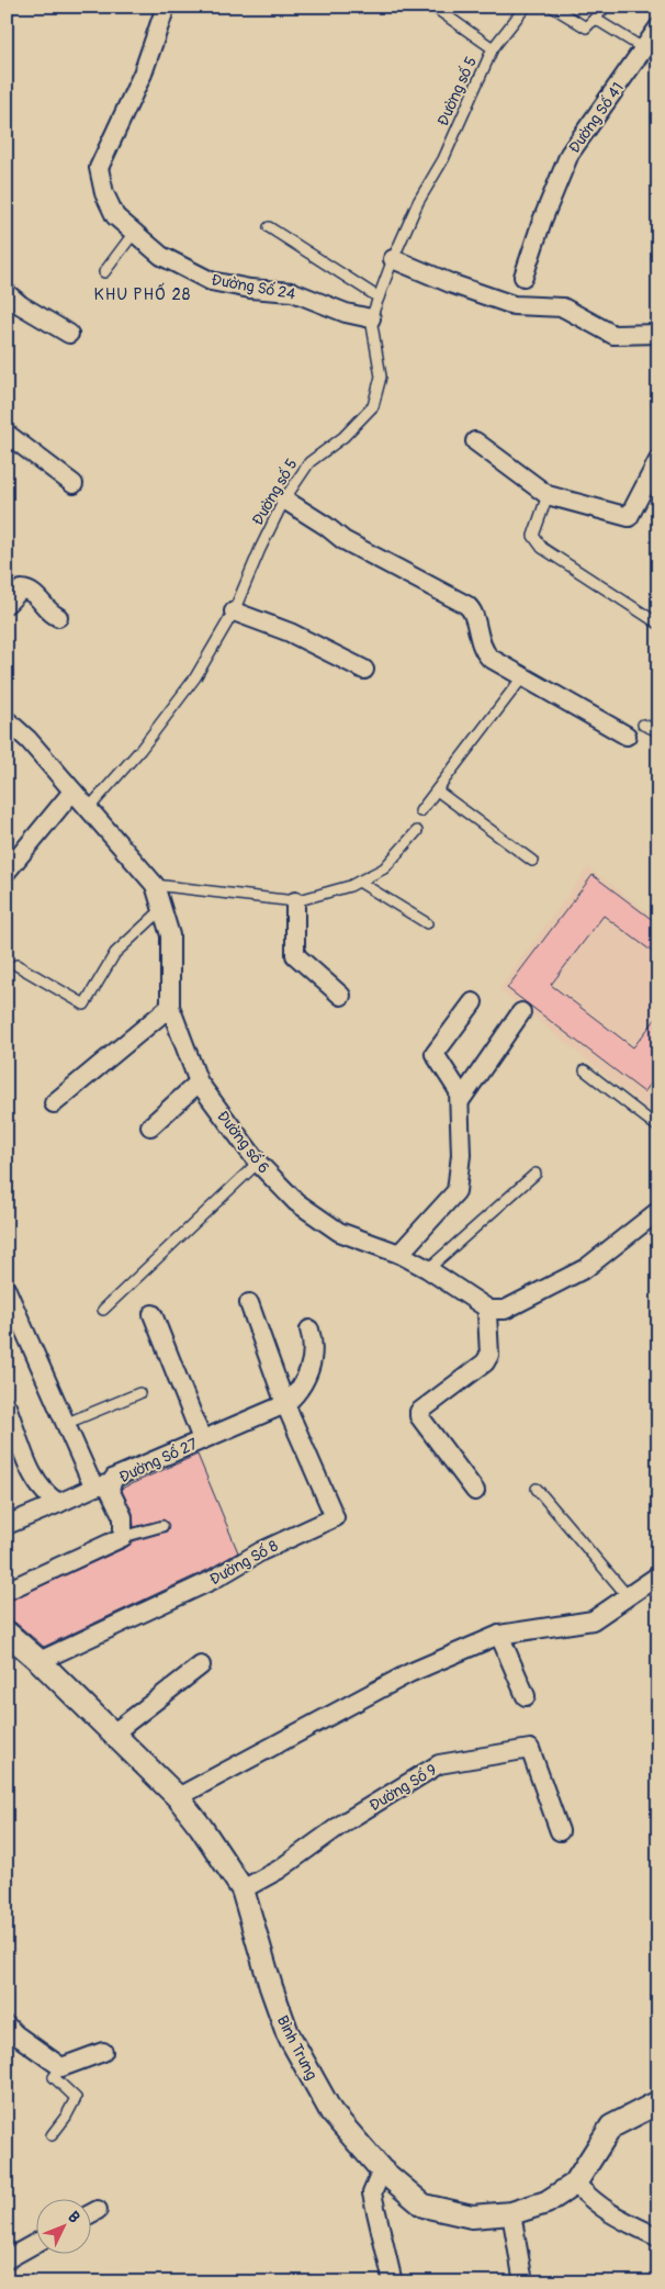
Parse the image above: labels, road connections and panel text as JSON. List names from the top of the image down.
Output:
{
  "streets": {
    "street": [
      "Đường Số 41",
      "Đường Số 24",
      "Đường số 6",
      "Đường Số 27",
      "Đường Số 8",
      "Đường Số 9",
      "Bình Trưng"
    ],
    "lane": ["Đường số 5"]
  },
  "crossings": [
    ["Đường số 5", "Đường Số 24"],
    ["Đường số 5", "Đường số 6"],
    ["Đường Số 27", "Đường Số 8"],
    ["Đường Số 8", "Bình Trưng"],
    ["Đường Số 9", "Bình Trưng"]
  ],
  "districts": ["KHU PHỐ 28"],
  "north": "top right"
}
